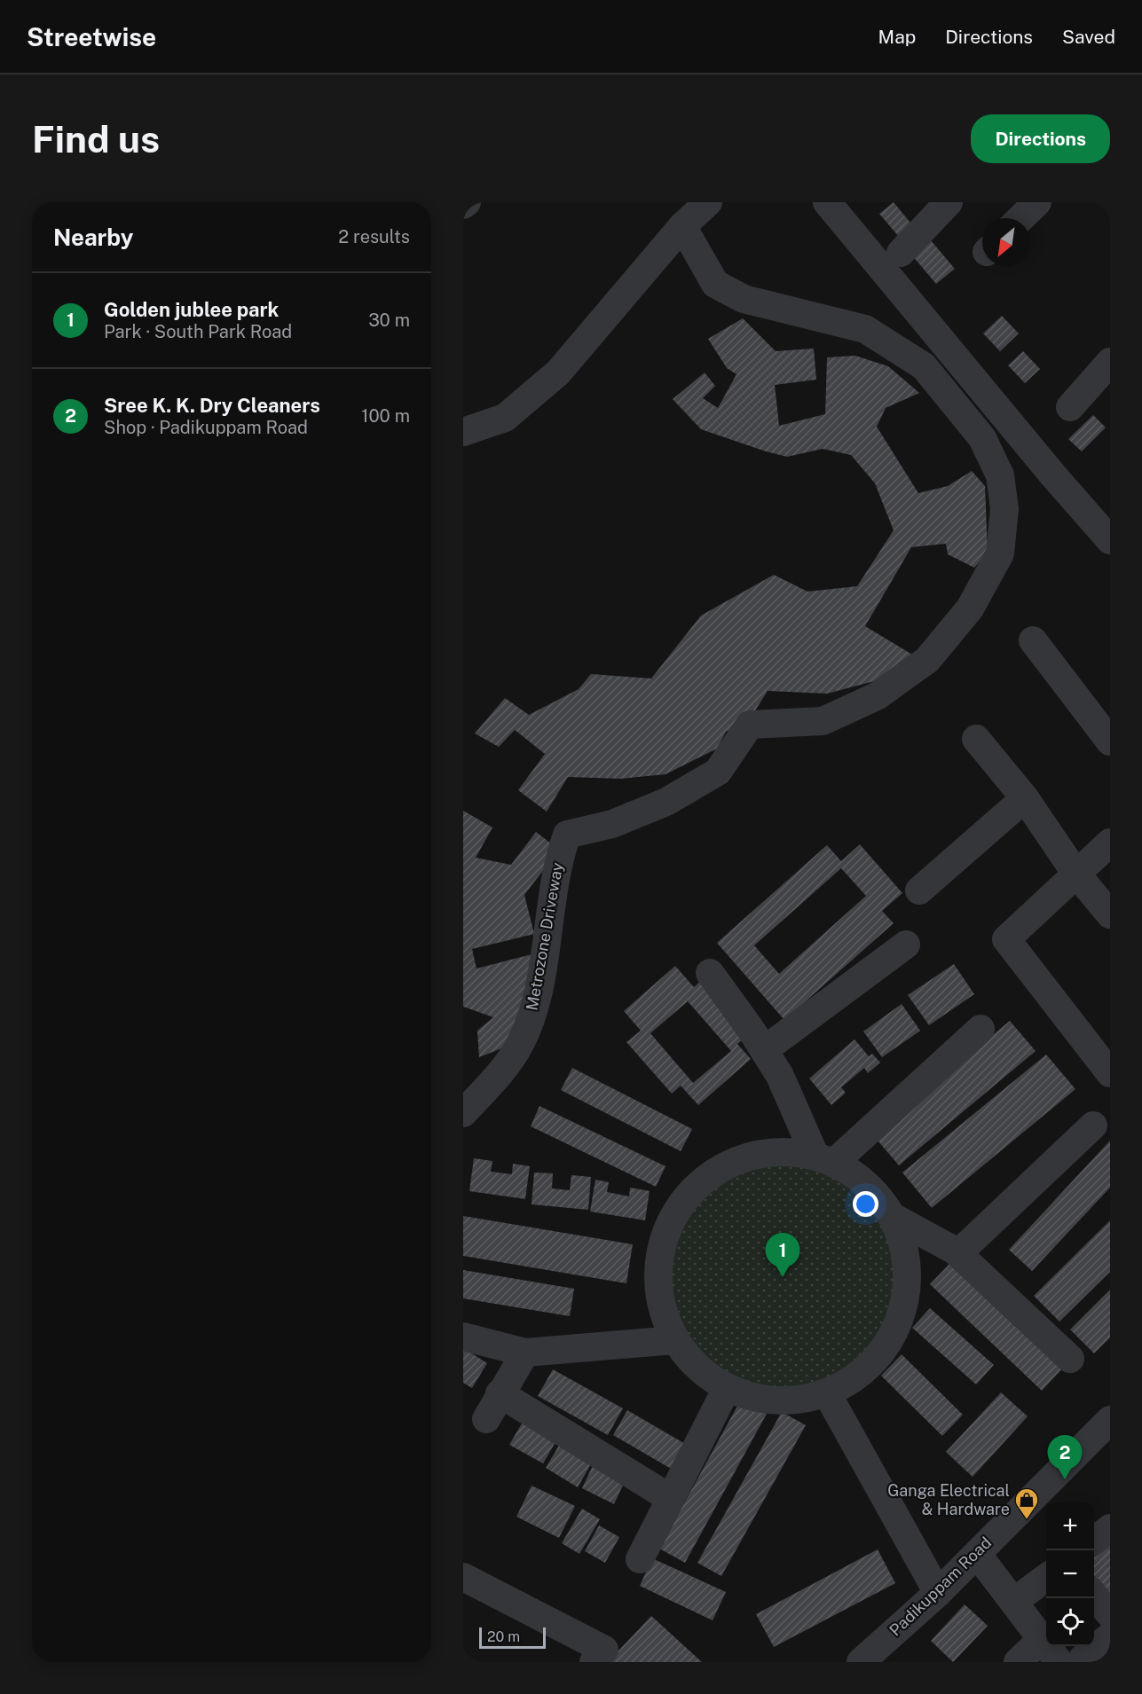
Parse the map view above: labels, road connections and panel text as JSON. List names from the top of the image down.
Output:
{
  "streets": {
    "street": ["Metrozone Driveway", "Padikuppam Road"]
  },
  "places": {
    "shop": ["Ganga Electrical & Hardware"]
  },
  "scale_bar": "20 m",
  "north": "bottom left",
  "page": {
    "header": "Streetwise",
    "nav": ["Map", "Directions", "Saved"],
    "buttons": "Directions",
    "title": "Find us",
    "heading": ["Nearby", "2 results"],
    "list": [
      {
        "mark": "1",
        "name": "Golden jublee park",
        "note": "Park · South Park Road",
        "value": "30 m"
      },
      {
        "mark": "2",
        "name": "Sree K. K. Dry Cleaners",
        "note": "Shop · Padikuppam Road",
        "value": "100 m"
      }
    ],
    "pins": ["1", "2"],
    "map_buttons": ["+", "−"],
    "scale": "20 m"
  }
}
